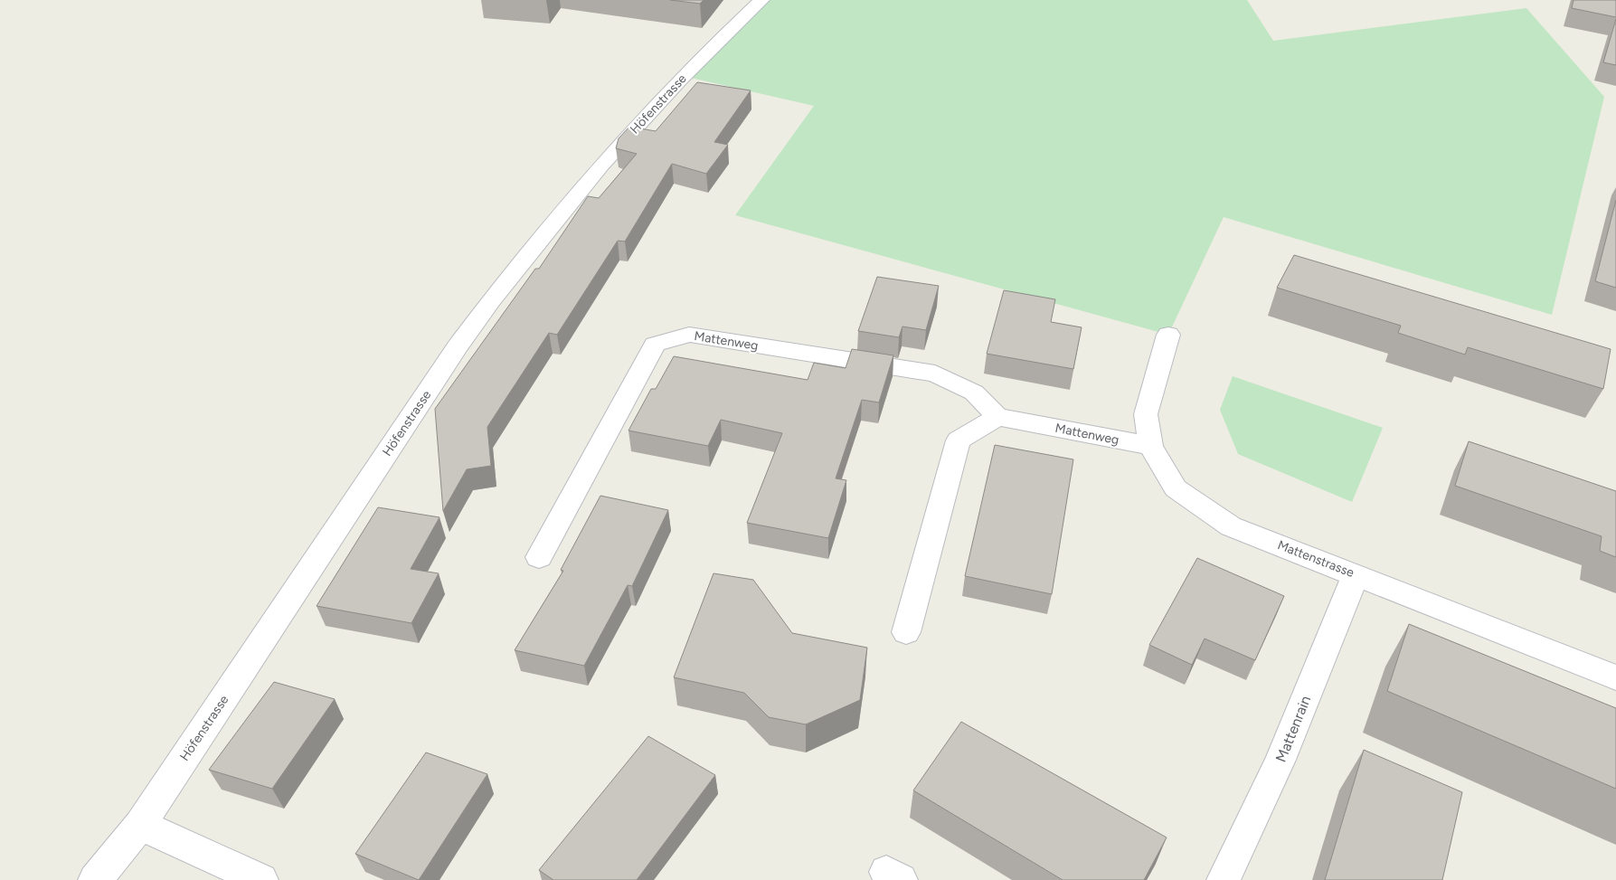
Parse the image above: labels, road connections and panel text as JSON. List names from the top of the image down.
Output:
{
  "streets": {
    "street": [
      "Höfenstrasse",
      "Mattenweg",
      "Mattenstrasse",
      "Mattenrain"
    ]
  },
  "crossings": [
    ["Mattenweg", "Mattenstrasse"],
    ["Mattenstrasse", "Mattenrain"]
  ]
}
